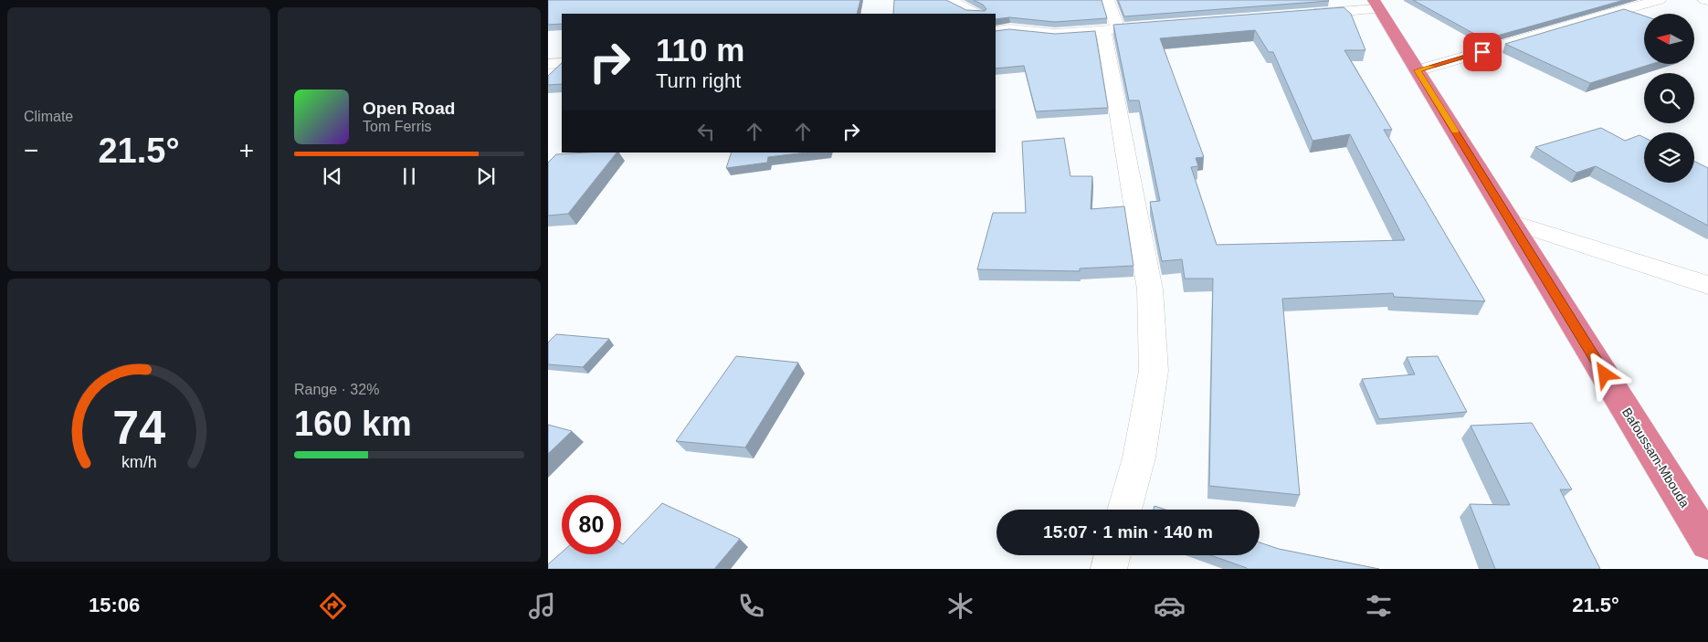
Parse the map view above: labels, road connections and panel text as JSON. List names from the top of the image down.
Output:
{
  "streets": {
    "highway": ["Bafoussam-Mbouda"]
  },
  "north": "left",
  "page": {
    "tile": [
      "Climate",
      ["Range · 32%", "160 km"]
    ],
    "turn": ["110 m", "Turn right"],
    "song": ["Open Road", "Tom Ferris"],
    "heat": ["−", "21.5°", "+"],
    "limit": "80",
    "trip": "15:07 · 1 min · 140 m",
    "tabs": ["15:06", "21.5°"],
    "gauge": ["74", "km/h"]
  }
}
